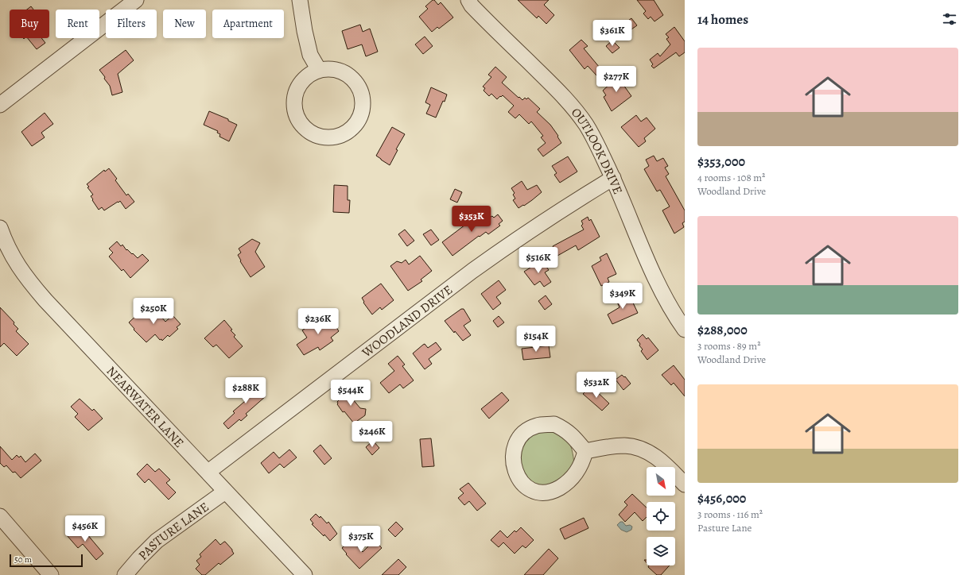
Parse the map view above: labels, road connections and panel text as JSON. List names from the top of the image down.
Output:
{
  "streets": {
    "street": [
      "OUTLOOK DRIVE",
      "WOODLAND DRIVE",
      "NEARWATER LANE",
      "PASTURE LANE"
    ]
  },
  "crossings": [
    ["OUTLOOK DRIVE", "WOODLAND DRIVE"],
    ["WOODLAND DRIVE", "NEARWATER LANE"],
    ["NEARWATER LANE", "PASTURE LANE"]
  ],
  "scale_bar": "50 m",
  "north": "bottom right",
  "page": {
    "heading": "14 homes",
    "chip": [
      "Buy",
      "Rent",
      "Filters",
      "New",
      "Apartment"
    ],
    "price": [
      "$361K",
      "$277K",
      "$353K",
      "$516K",
      "$349K",
      "$250K",
      "$236K",
      "$154K",
      "$532K",
      "$288K",
      "$544K",
      "$246K",
      "$456K",
      "$375K"
    ],
    "list": [
      {
        "name": "$353,000",
        "note": "4 rooms · 108 m² · Woodland Drive"
      },
      {
        "name": "$288,000",
        "note": "3 rooms · 89 m² · Woodland Drive"
      },
      {
        "name": "$456,000",
        "note": "3 rooms · 116 m² · Pasture Lane"
      }
    ],
    "scale": "50 m"
  }
}
